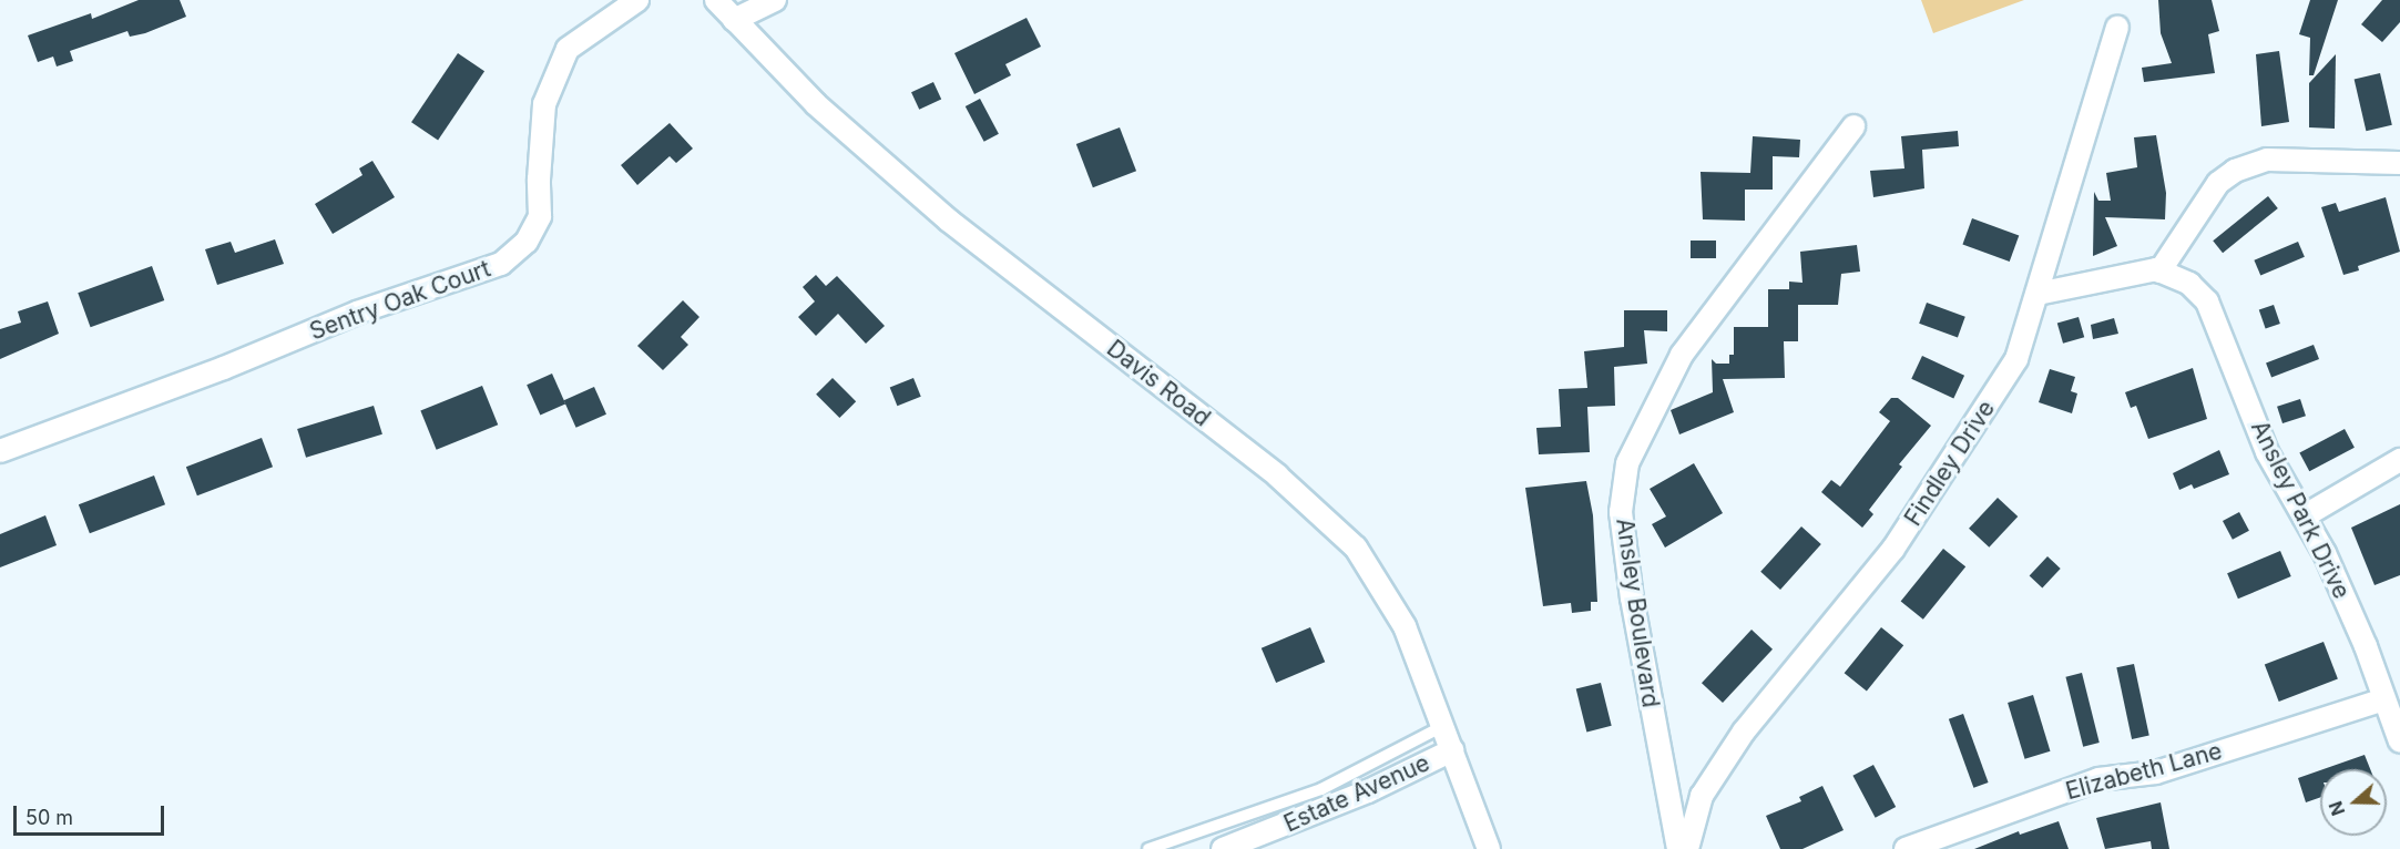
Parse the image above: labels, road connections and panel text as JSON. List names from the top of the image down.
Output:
{
  "streets": {
    "street": [
      "Sentry Oak Court",
      "Davis Road",
      "Findley Drive",
      "Ansley Park Drive",
      "Ansley Boulevard",
      "Elizabeth Lane",
      "Estate Avenue"
    ]
  },
  "crossings": [
    ["Davis Road", "Estate Avenue"],
    ["Ansley Park Drive", "Elizabeth Lane"]
  ],
  "scale_bar": "50 m",
  "north": "left"
}
